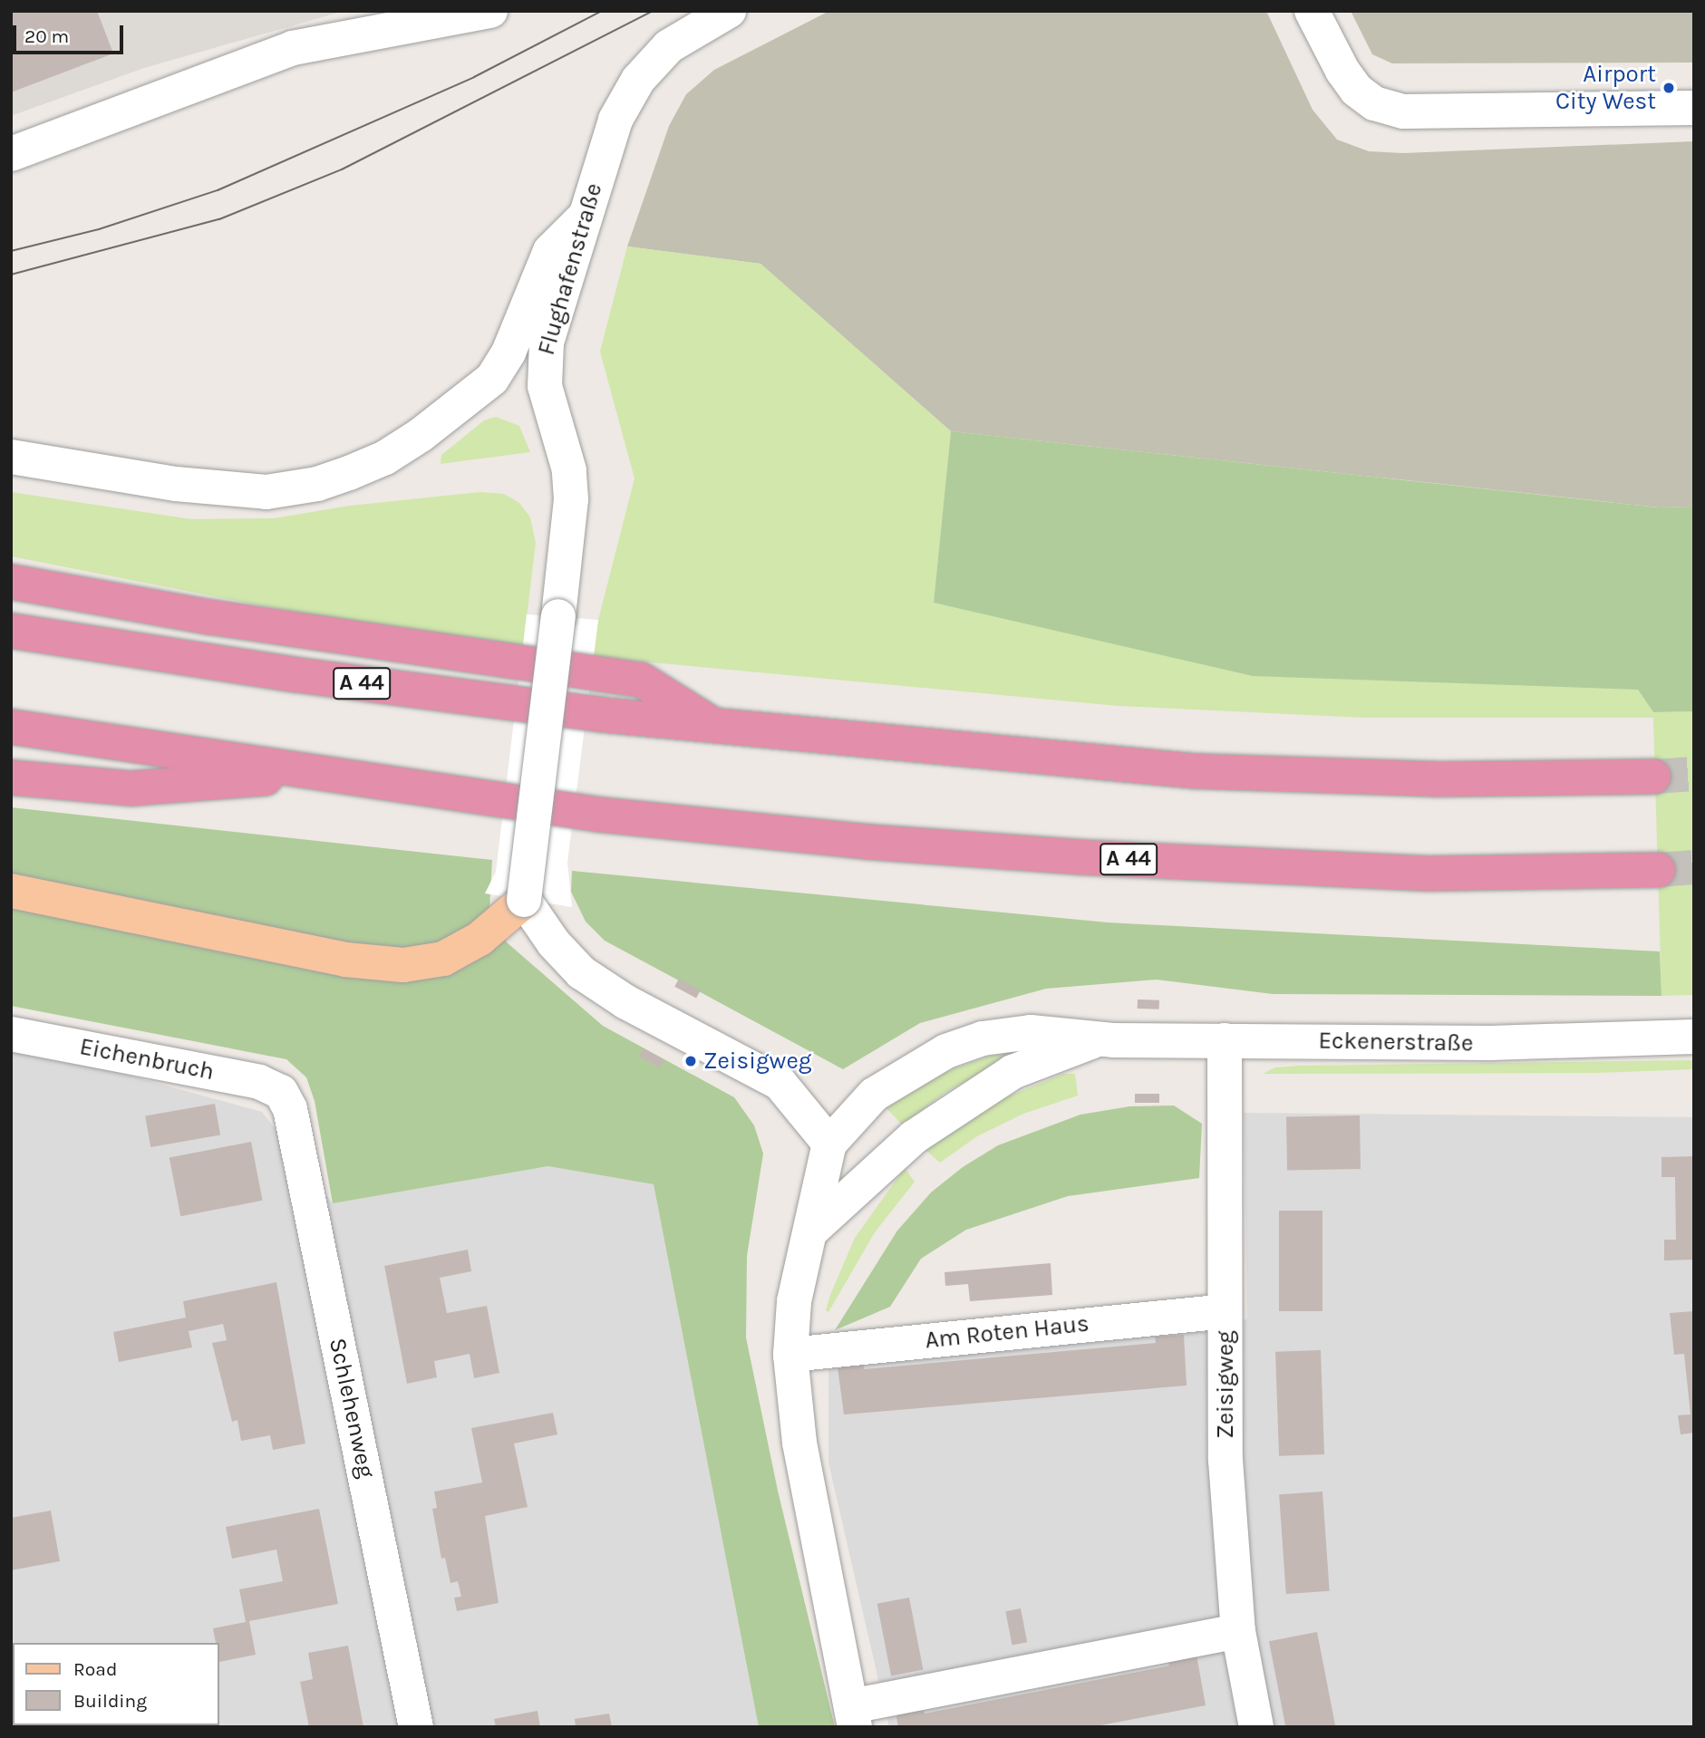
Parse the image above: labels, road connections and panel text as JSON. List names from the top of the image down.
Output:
{
  "streets": {
    "highway": ["A 44"],
    "street": [
      "Flughafenstraße",
      "Eckenerstraße",
      "Eichenbruch",
      "Am Roten Haus",
      "Zeisigweg",
      "Schlehenweg"
    ]
  },
  "crossings": [
    ["Eckenerstraße", "Zeisigweg"],
    ["Eichenbruch", "Schlehenweg"],
    ["Am Roten Haus", "Zeisigweg"]
  ],
  "places": ["Airport City West", "Zeisigweg"],
  "legend": ["Road", "Building"],
  "scale_bar": "20 m"
}
